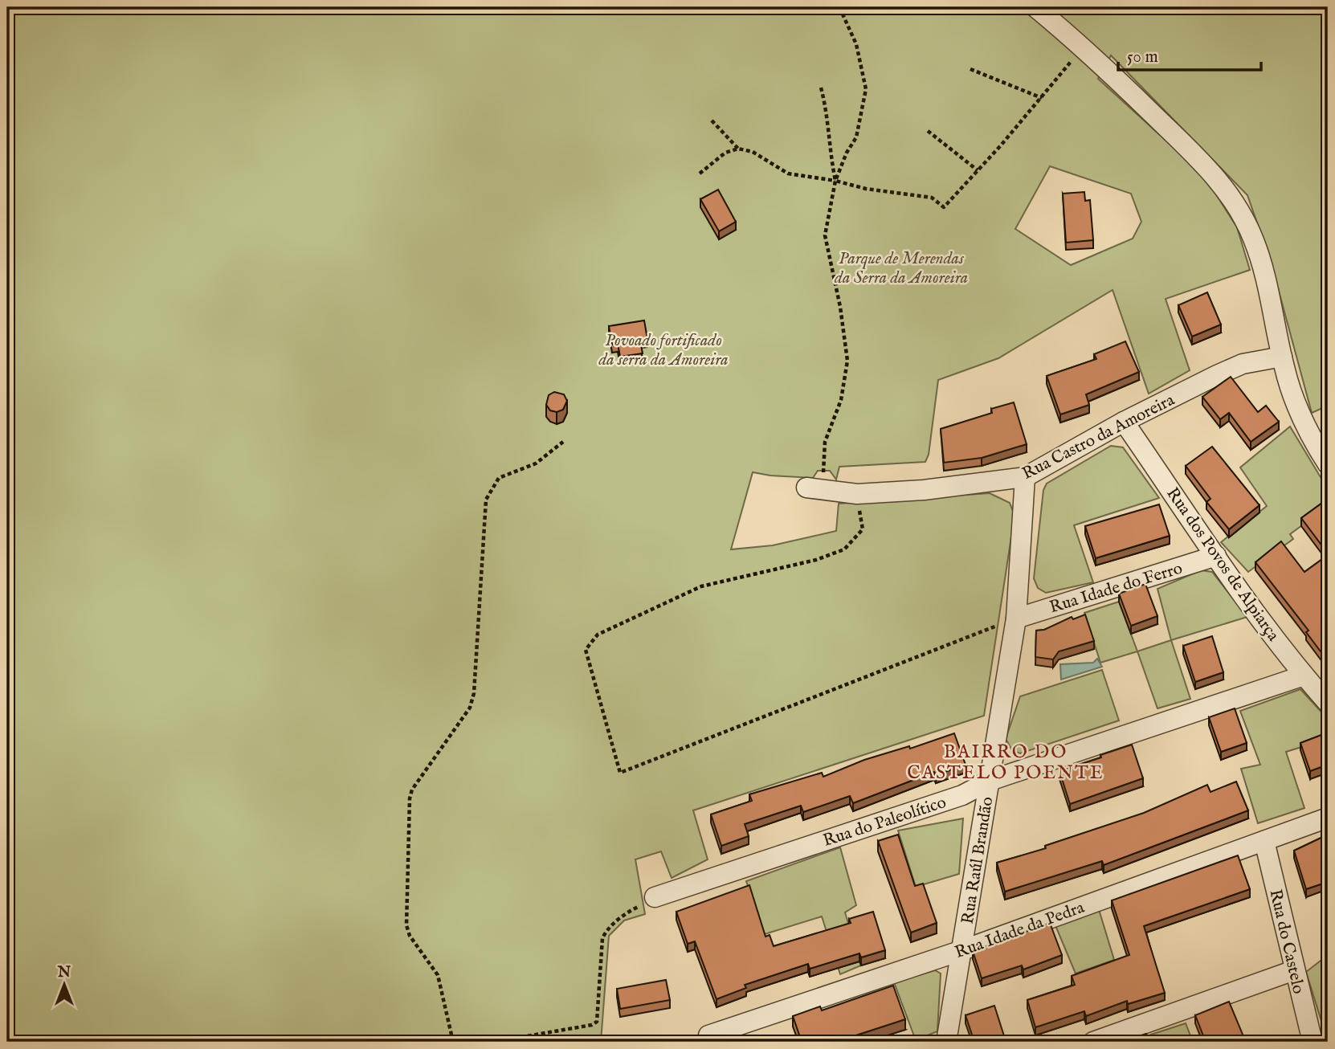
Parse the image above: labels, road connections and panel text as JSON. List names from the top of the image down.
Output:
{
  "streets": {
    "street": [
      "Rua Castro da Amoreira",
      "Rua dos Povos de Alpiarça",
      "Rua Idade do Ferro",
      "Rua do Paleolítico",
      "Rua Raúl Brandão",
      "Rua Idade da Pedra",
      "Rua do Castelo"
    ]
  },
  "crossings": [
    ["Rua Castro da Amoreira", "Rua dos Povos de Alpiarça"],
    ["Rua Castro da Amoreira", "Rua Raúl Brandão"],
    ["Rua dos Povos de Alpiarça", "Rua Idade do Ferro"],
    ["Rua dos Povos de Alpiarça", "Rua do Paleolítico"],
    ["Rua Idade do Ferro", "Rua Raúl Brandão"],
    ["Rua do Paleolítico", "Rua Raúl Brandão"],
    ["Rua Raúl Brandão", "Rua Idade da Pedra"],
    ["Rua Idade da Pedra", "Rua do Castelo"]
  ],
  "districts": ["BAIRRO DO CASTELO POENTE"],
  "parks": ["Parque de Merendas da Serra da Amoreira", "Povoado fortificado da serra da Amoreira"],
  "scale_bar": "50 m",
  "north": "top"
}
